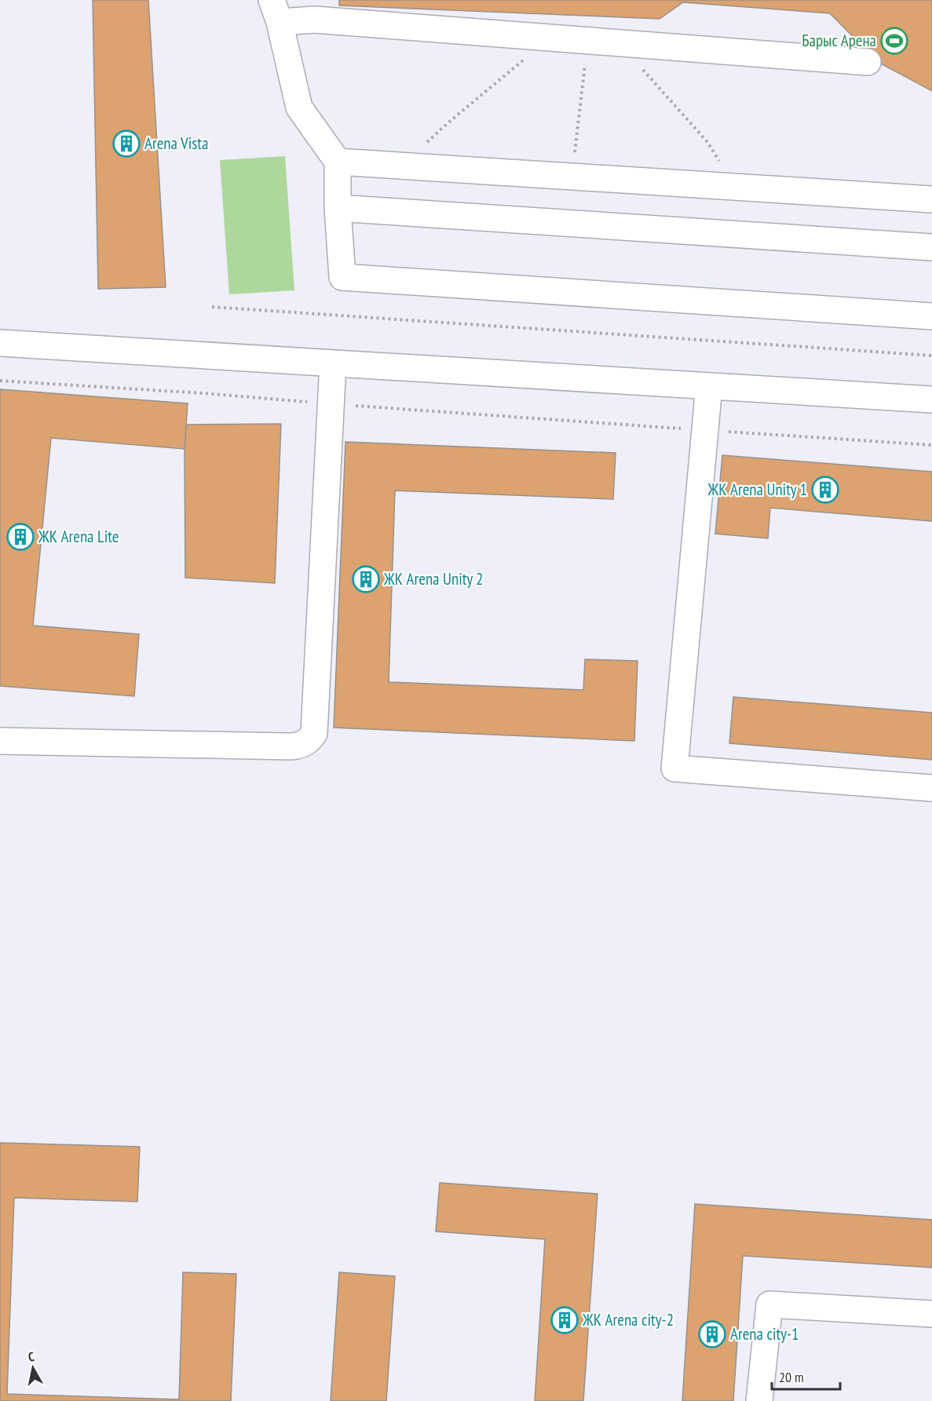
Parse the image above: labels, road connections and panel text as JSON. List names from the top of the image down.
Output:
{
  "places": {
    "sports": ["Барыс Арена"],
    "building": [
      "Arena Vista",
      "ЖК Arena Unity 1",
      "ЖК Arena Lite",
      "ЖК Arena Unity 2",
      "ЖК Arena city-2",
      "Arena city-1"
    ]
  },
  "scale_bar": "20 m",
  "north": "top"
}
